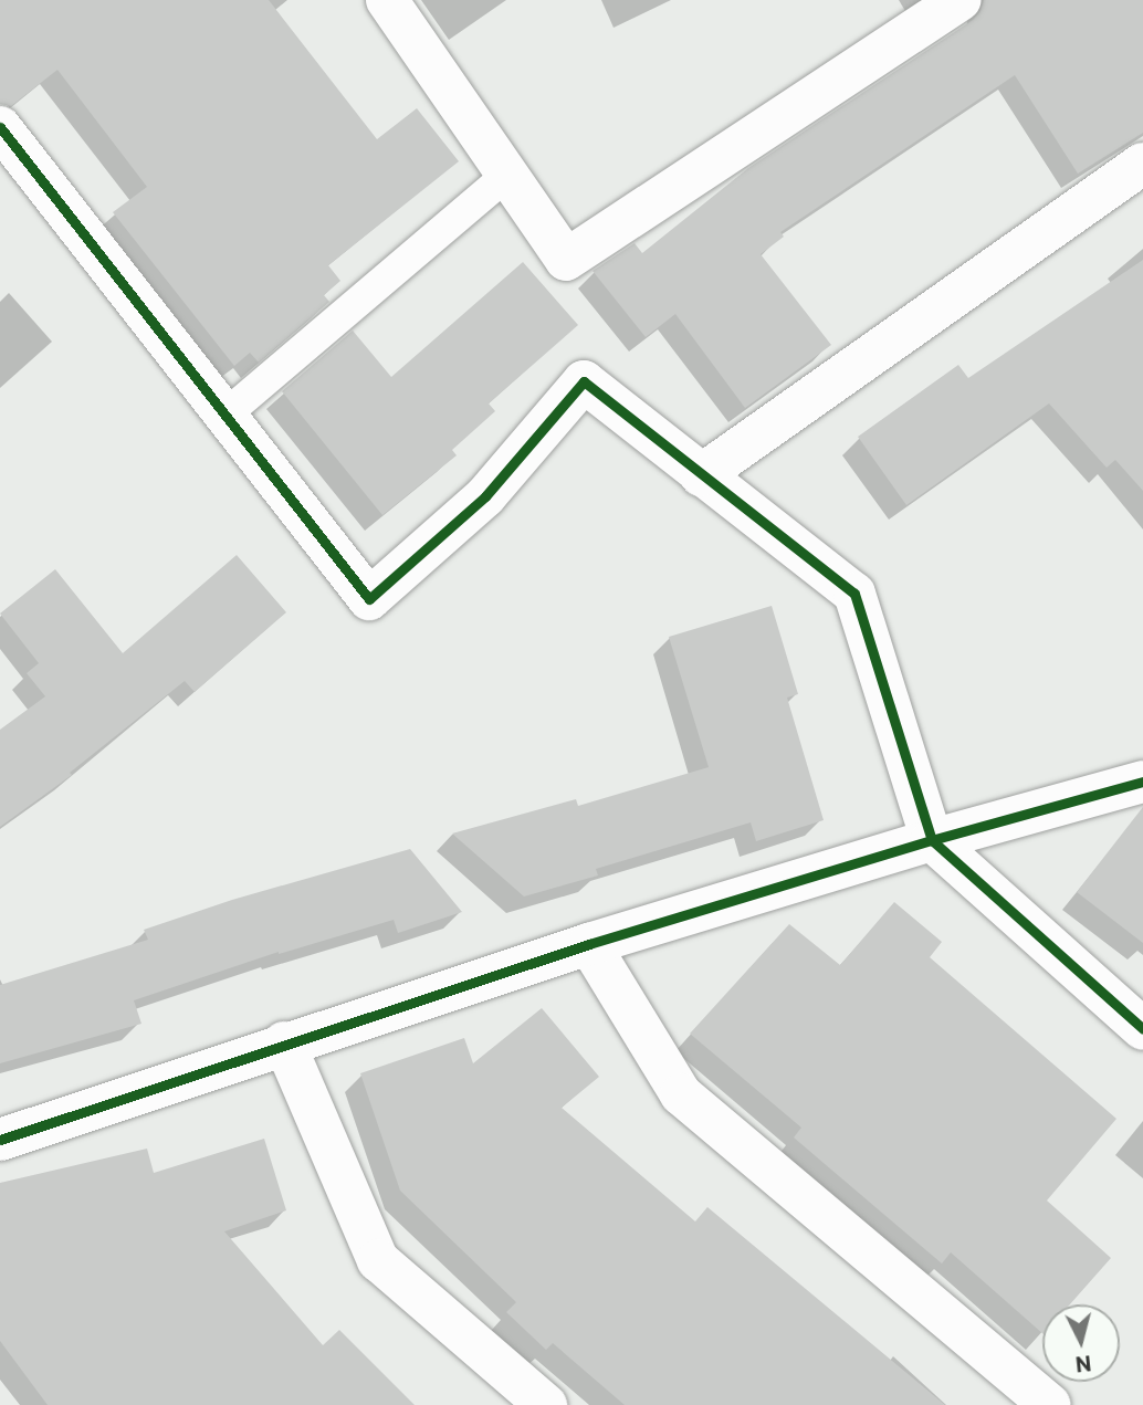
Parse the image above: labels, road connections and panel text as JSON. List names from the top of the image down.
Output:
{
  "north": "bottom"
}
